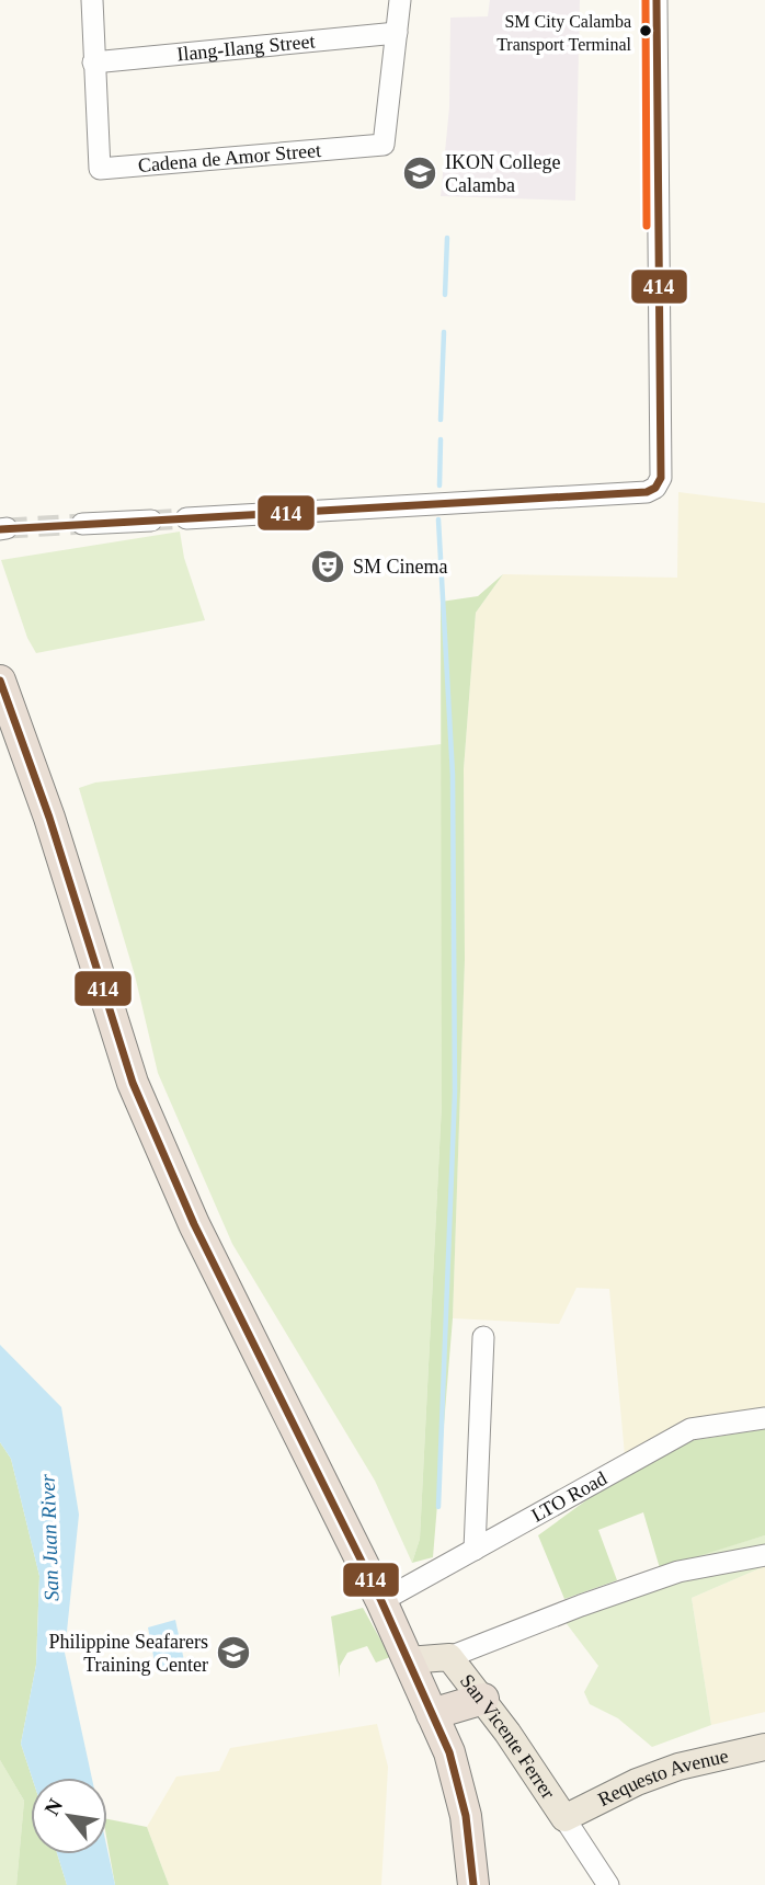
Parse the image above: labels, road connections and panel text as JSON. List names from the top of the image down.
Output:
{
  "streets": {
    "main road": ["San Vicente Ferrer", "Requesto Avenue"],
    "street": ["Ilang-Ilang Street", "Cadena de Amor Street", "LTO Road"]
  },
  "crossings": [
    ["Ilang-Ilang Street", "Cadena de Amor Street"],
    ["San Vicente Ferrer", "Requesto Avenue"]
  ],
  "water": ["San Juan River"],
  "places": {
    "other": ["SM City Calamba Transport Terminal"],
    "school or university": ["IKON College Calamba", "Philippine Seafarers Training Center"],
    "theatre": ["SM Cinema"]
  },
  "lines": ["transit line 414"],
  "north": "top left"
}
